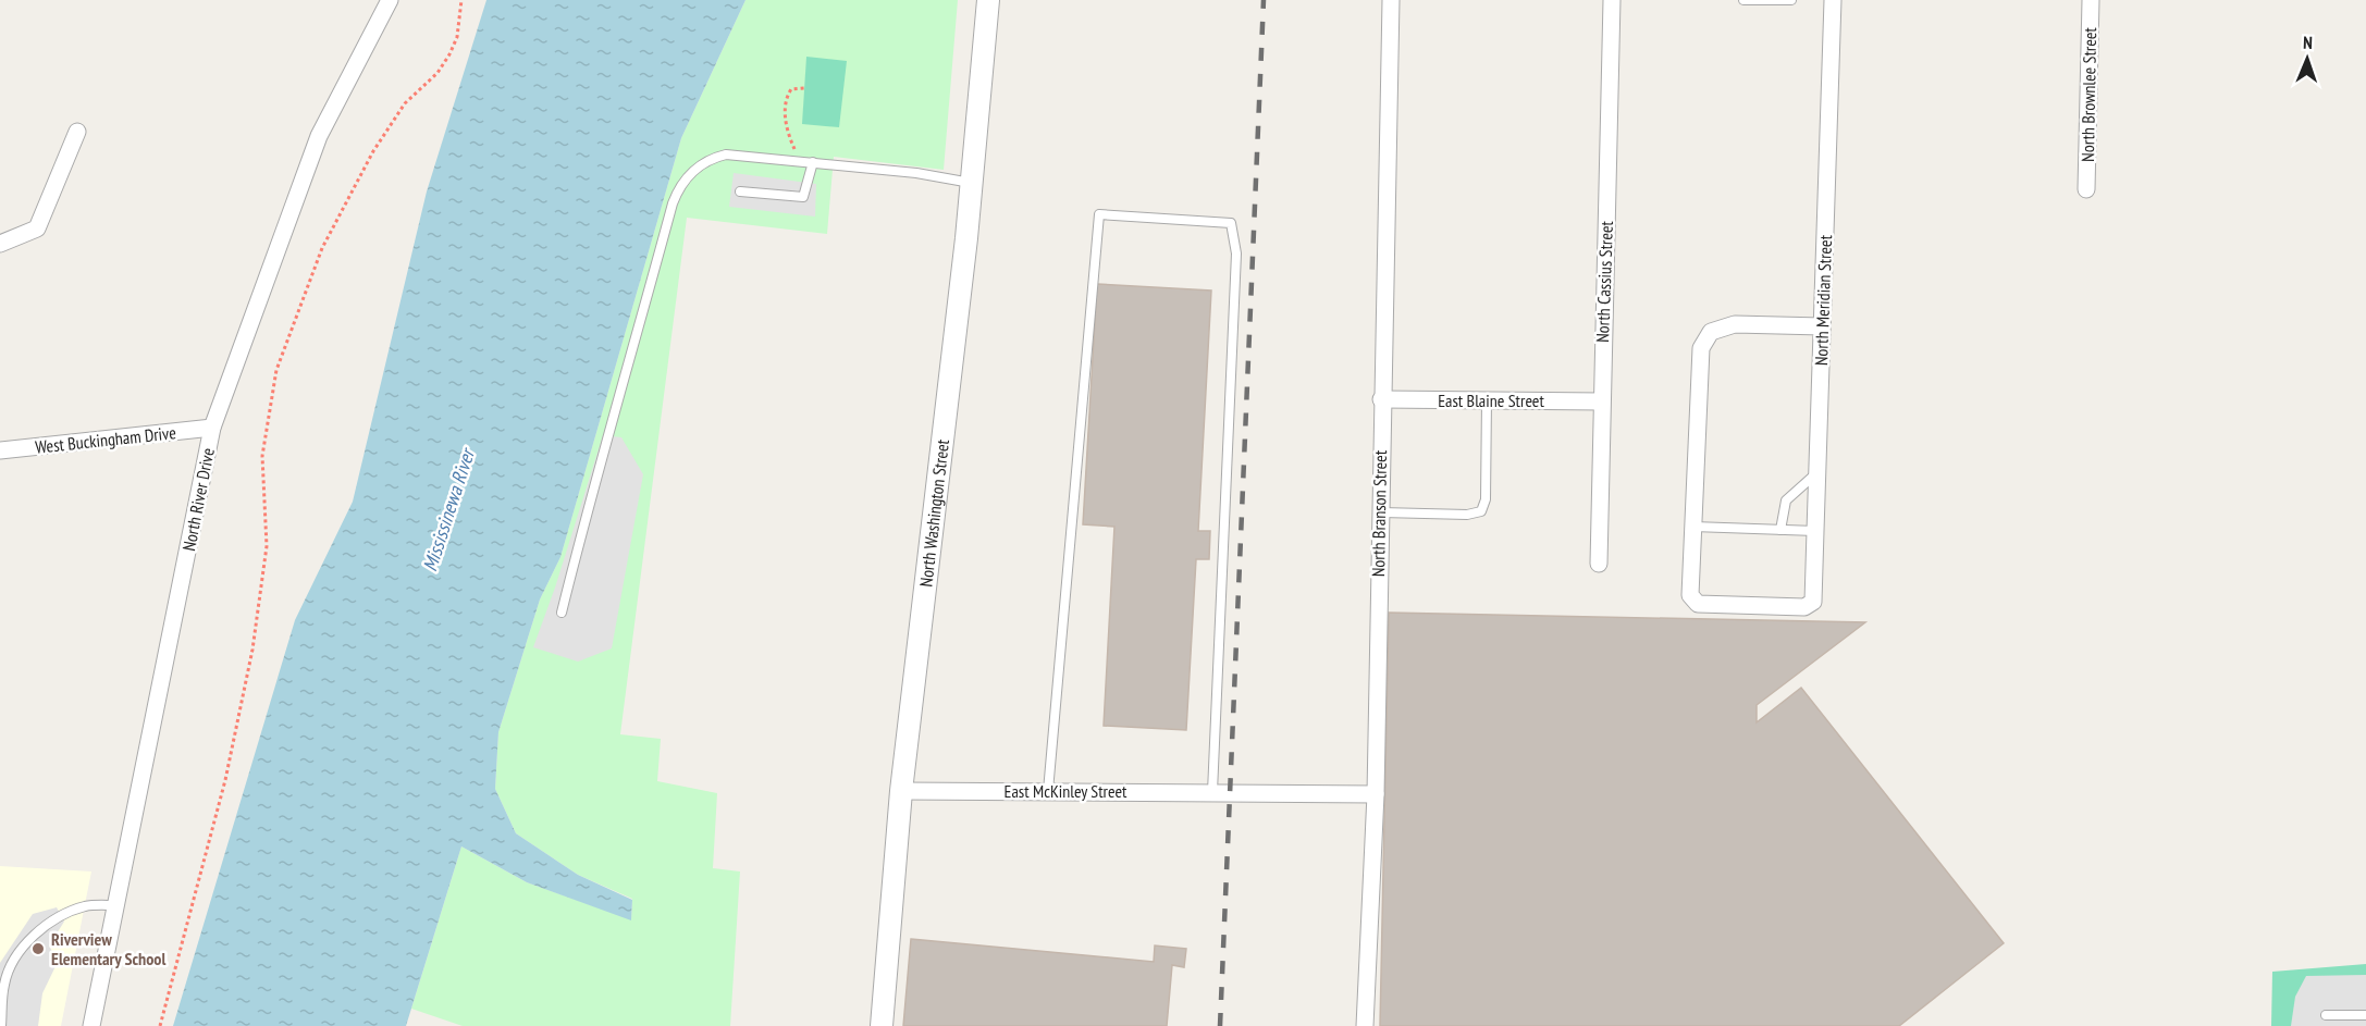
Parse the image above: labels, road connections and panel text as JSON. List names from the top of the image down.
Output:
{
  "streets": {
    "street": [
      "North Brownlee Street",
      "North Cassius Street",
      "North Meridian Street",
      "East Blaine Street",
      "West Buckingham Drive",
      "North River Drive",
      "North Washington Street",
      "North Branson Street",
      "East McKinley Street"
    ]
  },
  "crossings": [
    ["North Cassius Street", "East Blaine Street"],
    ["East Blaine Street", "North Branson Street"],
    ["West Buckingham Drive", "North River Drive"],
    ["North Washington Street", "East McKinley Street"],
    ["North Branson Street", "East McKinley Street"]
  ],
  "water": ["Mississinewa River"],
  "places": ["Riverview Elementary School"],
  "north": "top"
}
